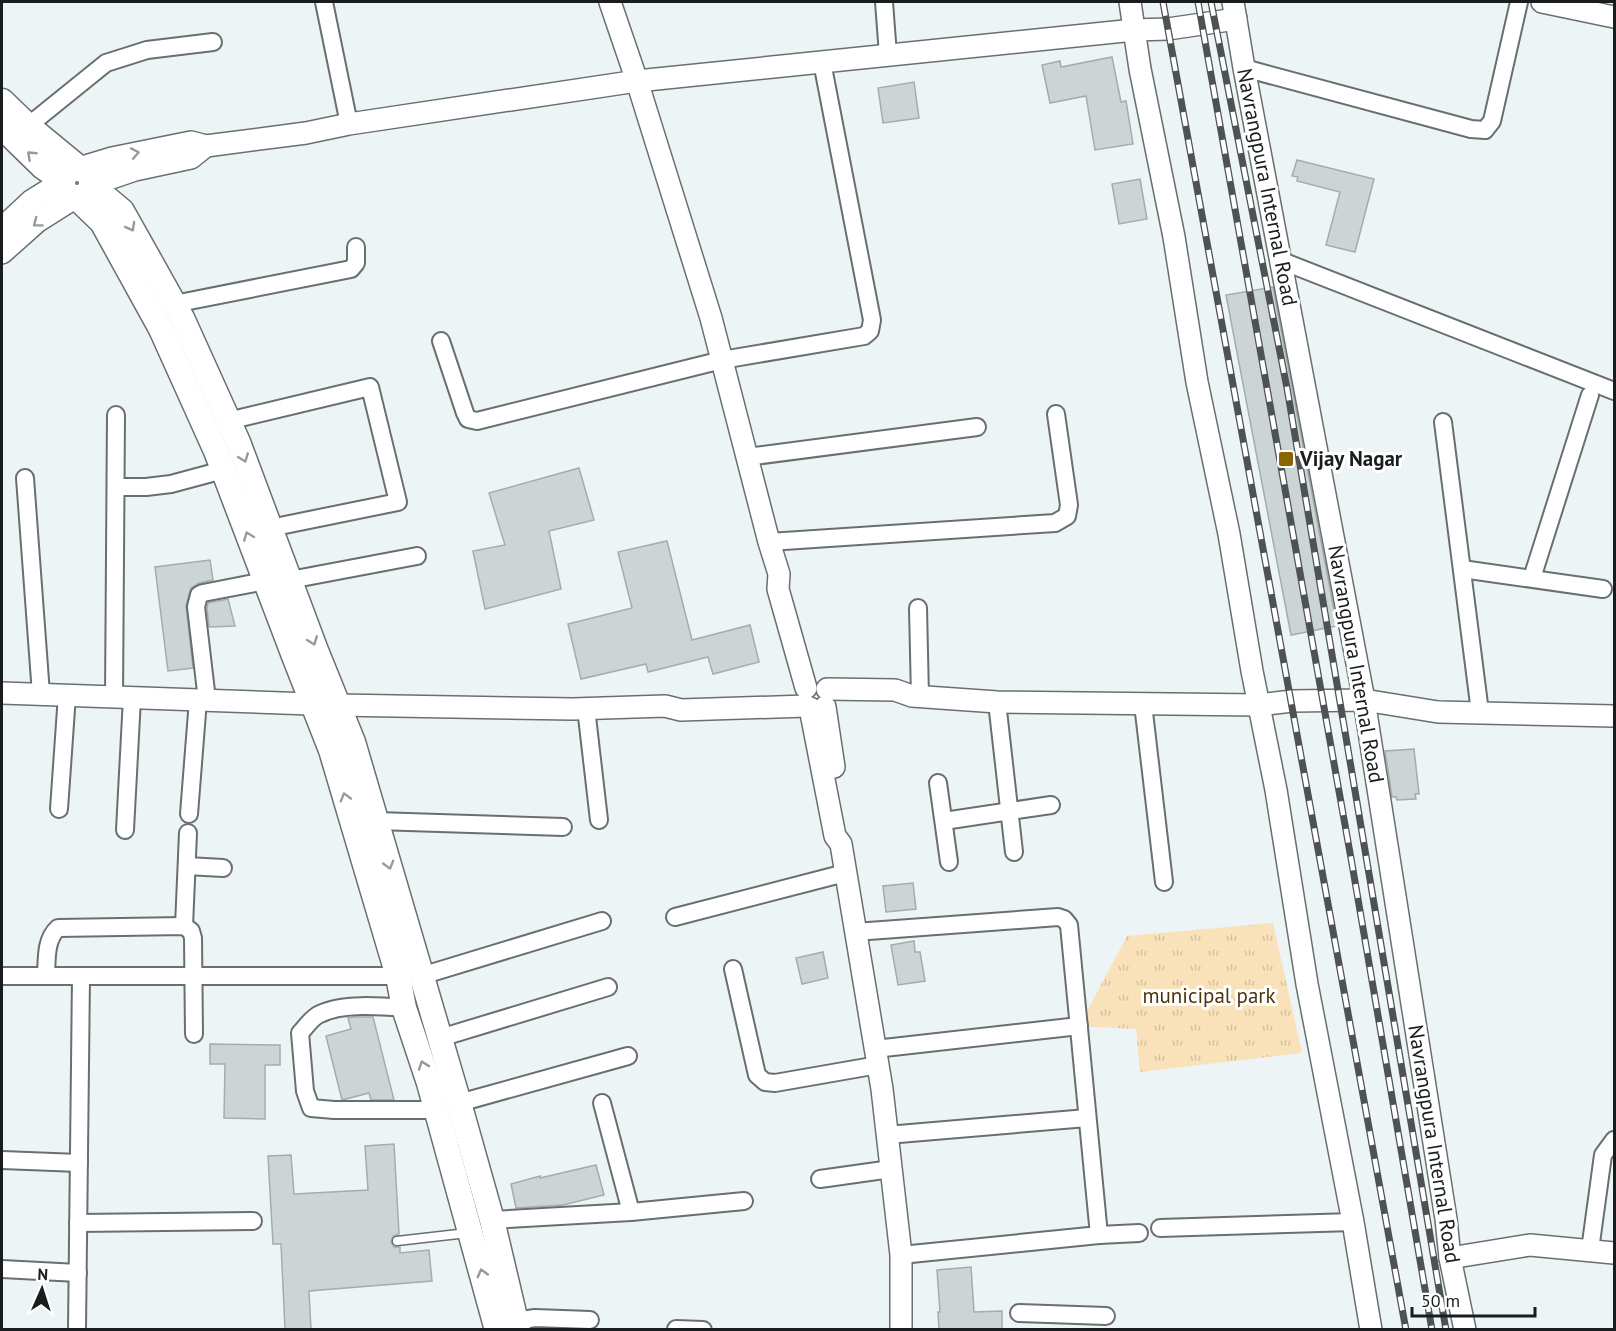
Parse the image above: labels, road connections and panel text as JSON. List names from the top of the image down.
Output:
{
  "streets": {
    "street": ["Navrangpura Internal Road"]
  },
  "parks": ["municipal park"],
  "places": {
    "transit": ["Vijay Nagar"]
  },
  "scale_bar": "50 m",
  "north": "top"
}
